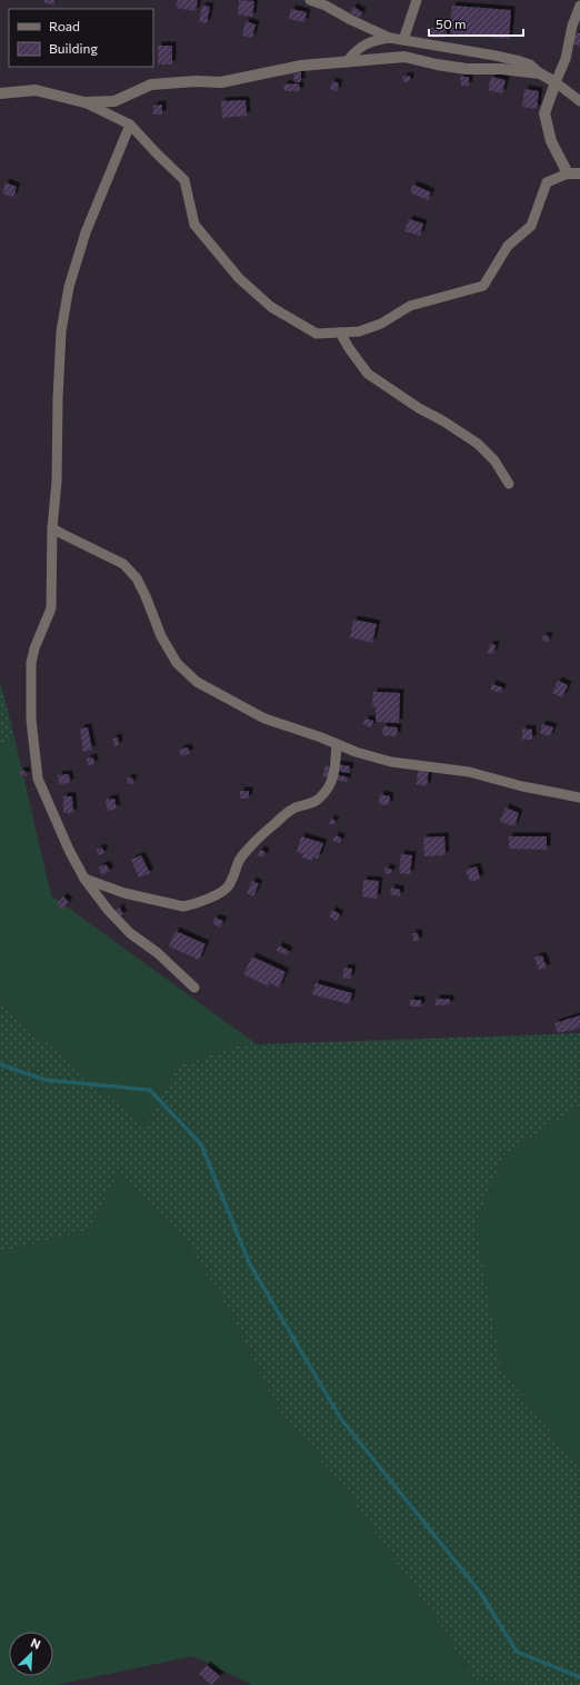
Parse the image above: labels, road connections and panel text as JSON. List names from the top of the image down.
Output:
{
  "legend": ["Road", "Building"],
  "scale_bar": "50 m",
  "north": "top right"
}
